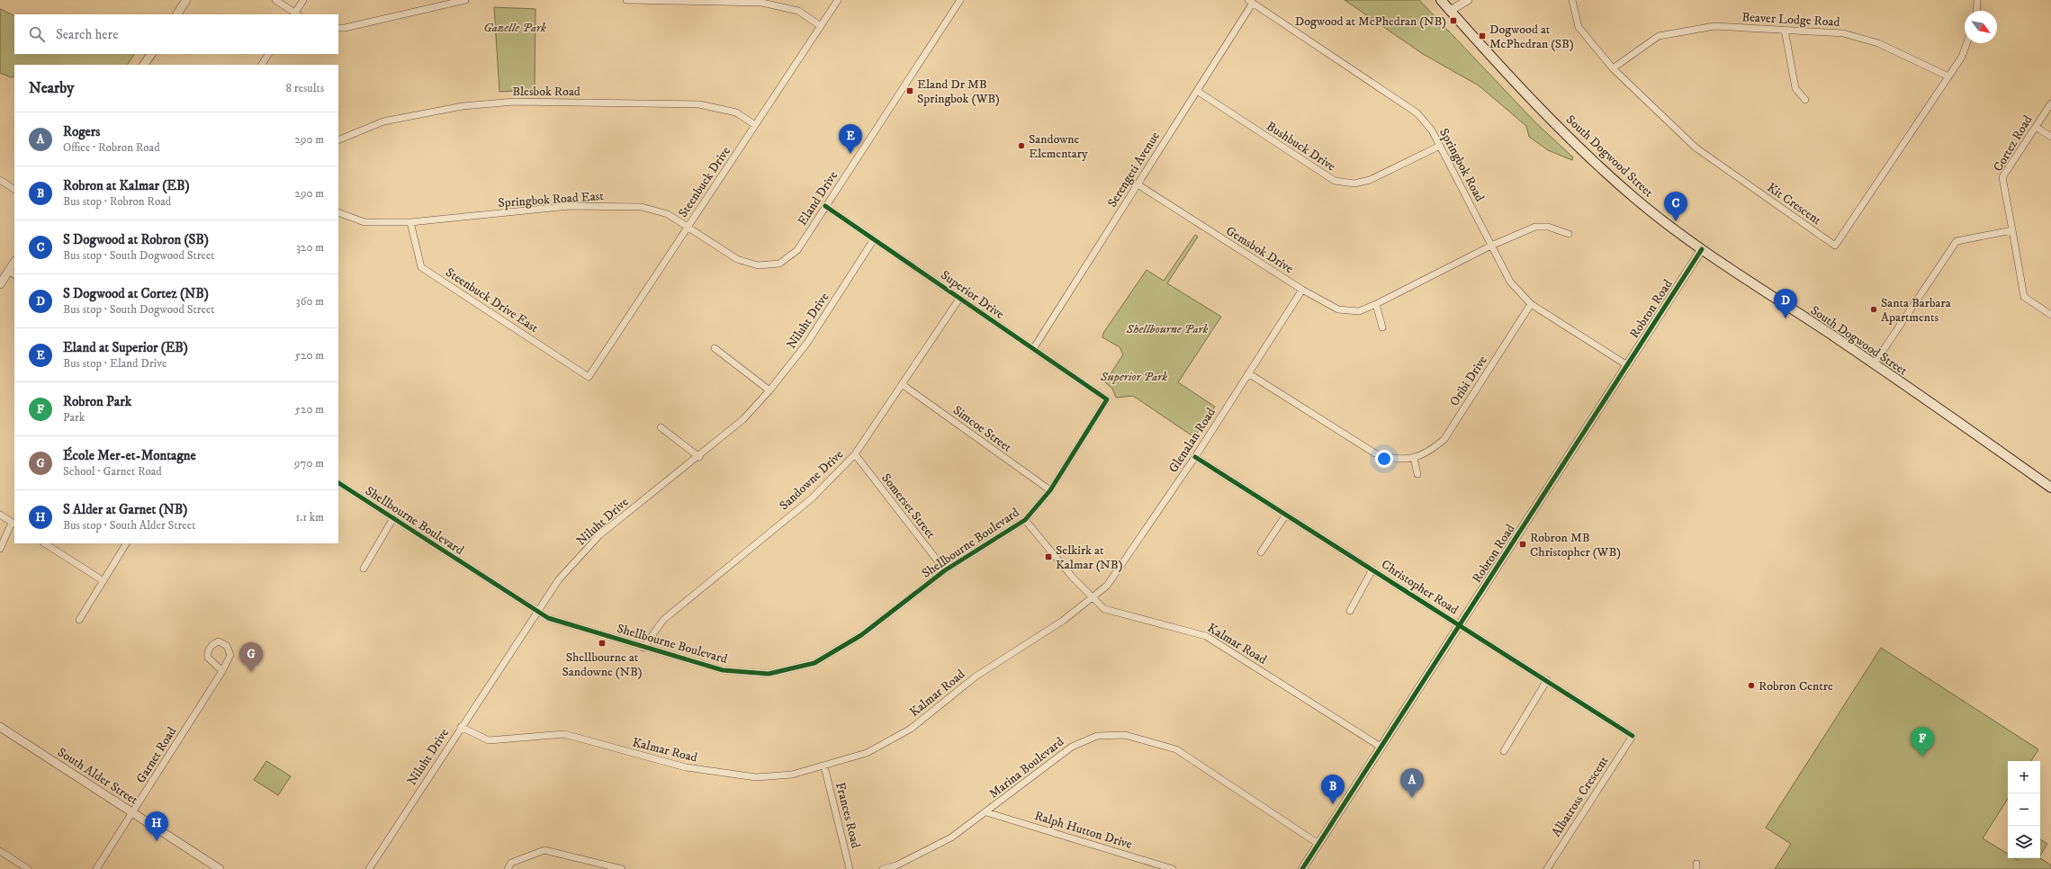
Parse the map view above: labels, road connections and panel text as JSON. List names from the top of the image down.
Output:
{
  "streets": {
    "main road": ["South Dogwood Street"],
    "street": [
      "Beaver Lodge Road",
      "Blesbok Road",
      "Cortez Road",
      "Bushbuck Drive",
      "Springbok Road",
      "Serengeti Avenue",
      "Steenbuck Drive",
      "Eland Drive",
      "Springbok Road East",
      "Kit Crescent",
      "Gemsbok Drive",
      "Superior Drive",
      "Steenbuck Drive East",
      "Robron Road",
      "Niluht Drive",
      "Oribi Drive",
      "Simcoe Street",
      "Glenalan Road",
      "Sandowne Drive",
      "Somerset Street",
      "Shellbourne Boulevard",
      "Christopher Road",
      "Kalmar Road",
      "Garnet Road",
      "Marina Boulevard",
      "South Alder Street",
      "Albatross Crescent",
      "Frances Road",
      "Ralph Hutton Drive"
    ]
  },
  "crossings": [
    ["Beaver Lodge Road", "Kit Crescent"],
    ["Blesbok Road", "Steenbuck Drive"],
    ["Bushbuck Drive", "Springbok Road"],
    ["Bushbuck Drive", "Serengeti Avenue"],
    ["South Dogwood Street", "Robron Road"],
    ["Springbok Road", "Serengeti Avenue"],
    ["Springbok Road", "Gemsbok Drive"],
    ["Springbok Road", "Robron Road"],
    ["Springbok Road", "Oribi Drive"],
    ["Serengeti Avenue", "Gemsbok Drive"],
    ["Serengeti Avenue", "Superior Drive"],
    ["Steenbuck Drive", "Eland Drive"],
    ["Steenbuck Drive", "Springbok Road East"],
    ["Steenbuck Drive", "Steenbuck Drive East"],
    ["Eland Drive", "Springbok Road East"],
    ["Eland Drive", "Superior Drive"],
    ["Springbok Road East", "Steenbuck Drive East"],
    ["Gemsbok Drive", "Glenalan Road"],
    ["Superior Drive", "Niluht Drive"],
    ["Superior Drive", "Sandowne Drive"],
    ["Superior Drive", "Shellbourne Boulevard"],
    ["Robron Road", "Christopher Road"],
    ["Robron Road", "Kalmar Road"],
    ["Robron Road", "Marina Boulevard"],
    ["Niluht Drive", "Shellbourne Boulevard"],
    ["Niluht Drive", "Kalmar Road"],
    ["Oribi Drive", "Glenalan Road"],
    ["Simcoe Street", "Sandowne Drive"],
    ["Simcoe Street", "Shellbourne Boulevard"],
    ["Glenalan Road", "Christopher Road"],
    ["Glenalan Road", "Kalmar Road"],
    ["Sandowne Drive", "Somerset Street"],
    ["Sandowne Drive", "Shellbourne Boulevard"],
    ["Somerset Street", "Shellbourne Boulevard"],
    ["Christopher Road", "Albatross Crescent"],
    ["Kalmar Road", "Frances Road"],
    ["Garnet Road", "South Alder Street"],
    ["Marina Boulevard", "Ralph Hutton Drive"]
  ],
  "parks": ["Gazelle Park", "Shellbourne Park", "Superior Park"],
  "places": {
    "transit": [
      "Dogwood at McPhedran (NB)",
      "Dogwood at McPhedran (SB)",
      "Eland Dr MB Springbok (WB)",
      "Robron MB Christopher (WB)",
      "Selkirk at Kalmar (NB)",
      "Shellbourne at Sandowne (NB)"
    ],
    "other": ["Sandowne Elementary", "Santa Barbara Apartments", "Robron Centre"]
  },
  "north": "bottom right",
  "page": {
    "search": "Search here",
    "heading": ["Nearby", "8 results"],
    "list": [
      {
        "mark": "A",
        "name": "Rogers",
        "note": "Office · Robron Road",
        "value": "290 m"
      },
      {
        "mark": "B",
        "name": "Robron at Kalmar (EB)",
        "note": "Bus stop · Robron Road",
        "value": "290 m"
      },
      {
        "mark": "C",
        "name": "S Dogwood at Robron (SB)",
        "note": "Bus stop · South Dogwood Street",
        "value": "320 m"
      },
      {
        "mark": "D",
        "name": "S Dogwood at Cortez (NB)",
        "note": "Bus stop · South Dogwood Street",
        "value": "360 m"
      },
      {
        "mark": "E",
        "name": "Eland at Superior (EB)",
        "note": "Bus stop · Eland Drive",
        "value": "520 m"
      },
      {
        "mark": "F",
        "name": "Robron Park",
        "note": "Park",
        "value": "520 m"
      },
      {
        "mark": "G",
        "name": "École Mer-et-Montagne",
        "note": "School · Garnet Road",
        "value": "970 m"
      },
      {
        "mark": "H",
        "name": "S Alder at Garnet (NB)",
        "note": "Bus stop · South Alder Street",
        "value": "1.1 km"
      }
    ],
    "pins": [
      "E",
      "C",
      "D",
      "G",
      "F",
      "A",
      "B",
      "H"
    ],
    "map_buttons": ["+", "−"]
  }
}
